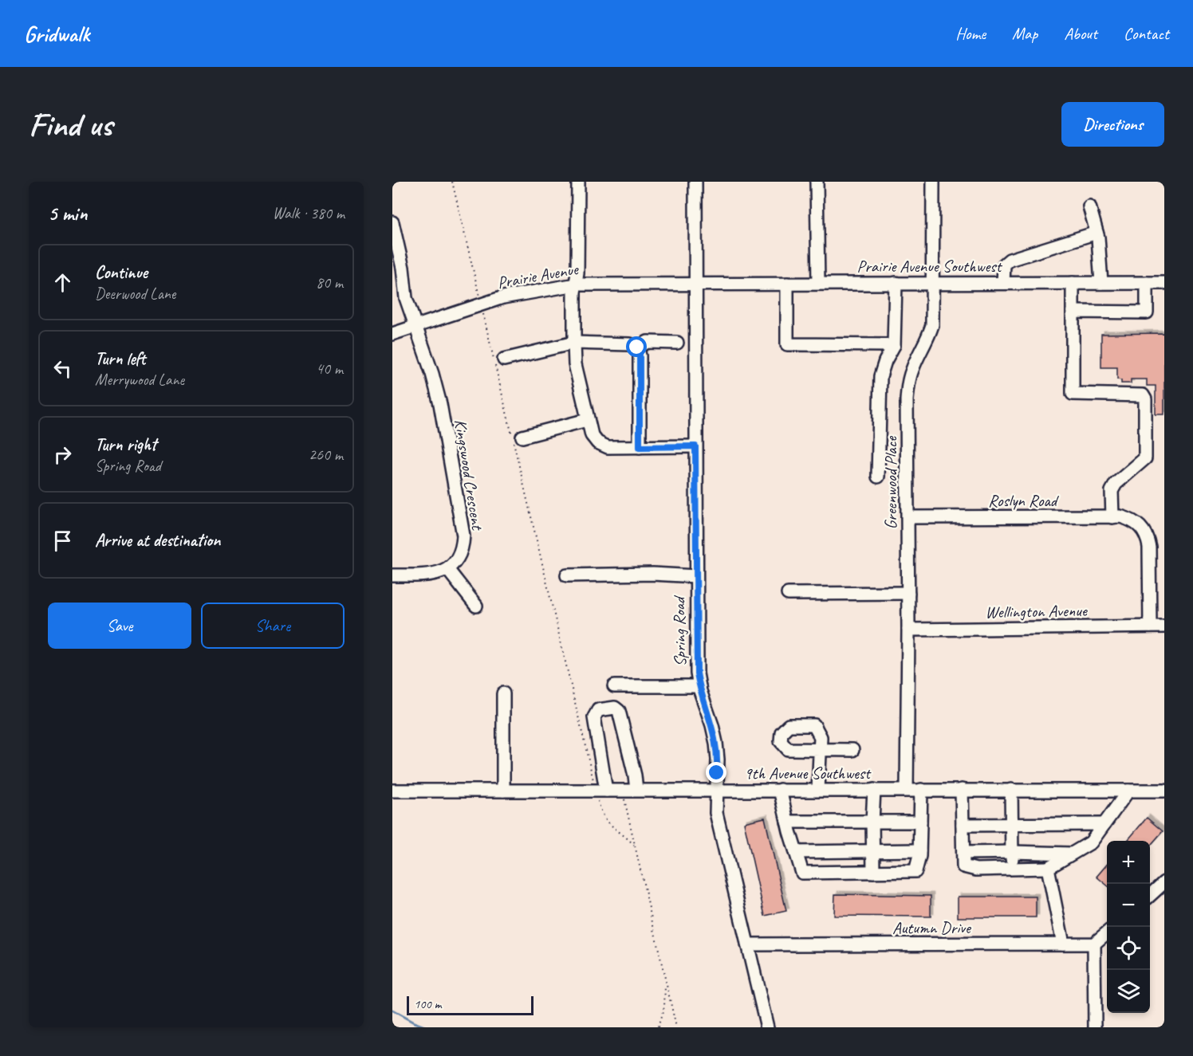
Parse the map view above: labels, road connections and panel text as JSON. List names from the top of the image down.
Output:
{
  "streets": {
    "street": [
      "Prairie Avenue Southwest",
      "Prairie Avenue",
      "Kingswood Crescent",
      "Greenwood Place",
      "Roslyn Road",
      "Wellington Avenue",
      "Spring Road",
      "9th Avenue Southwest",
      "Autumn Drive"
    ]
  },
  "crossings": [
    ["Prairie Avenue Southwest", "Prairie Avenue"],
    ["Prairie Avenue Southwest", "Greenwood Place"],
    ["Prairie Avenue Southwest", "Spring Road"],
    ["Prairie Avenue", "Kingswood Crescent"],
    ["Prairie Avenue", "Spring Road"],
    ["Greenwood Place", "Roslyn Road"],
    ["Greenwood Place", "Wellington Avenue"],
    ["Greenwood Place", "9th Avenue Southwest"],
    ["Roslyn Road", "Wellington Avenue"],
    ["Spring Road", "9th Avenue Southwest"],
    ["Spring Road", "Autumn Drive"]
  ],
  "scale_bar": "100 m",
  "page": {
    "header": "Gridwalk",
    "nav": [
      "Home",
      "Map",
      "About",
      "Contact"
    ],
    "buttons": [
      "Directions",
      ["Save", "Share"]
    ],
    "title": "Find us",
    "heading": ["5 min", "Walk · 380 m"],
    "list": [
      ["Continue", "Deerwood Lane", "80 m"],
      ["Turn left", "Merrywood Lane", "40 m"],
      ["Turn right", "Spring Road", "260 m"],
      "Arrive at destination"
    ],
    "map_buttons": ["+", "−"],
    "scale": "100 m"
  }
}
